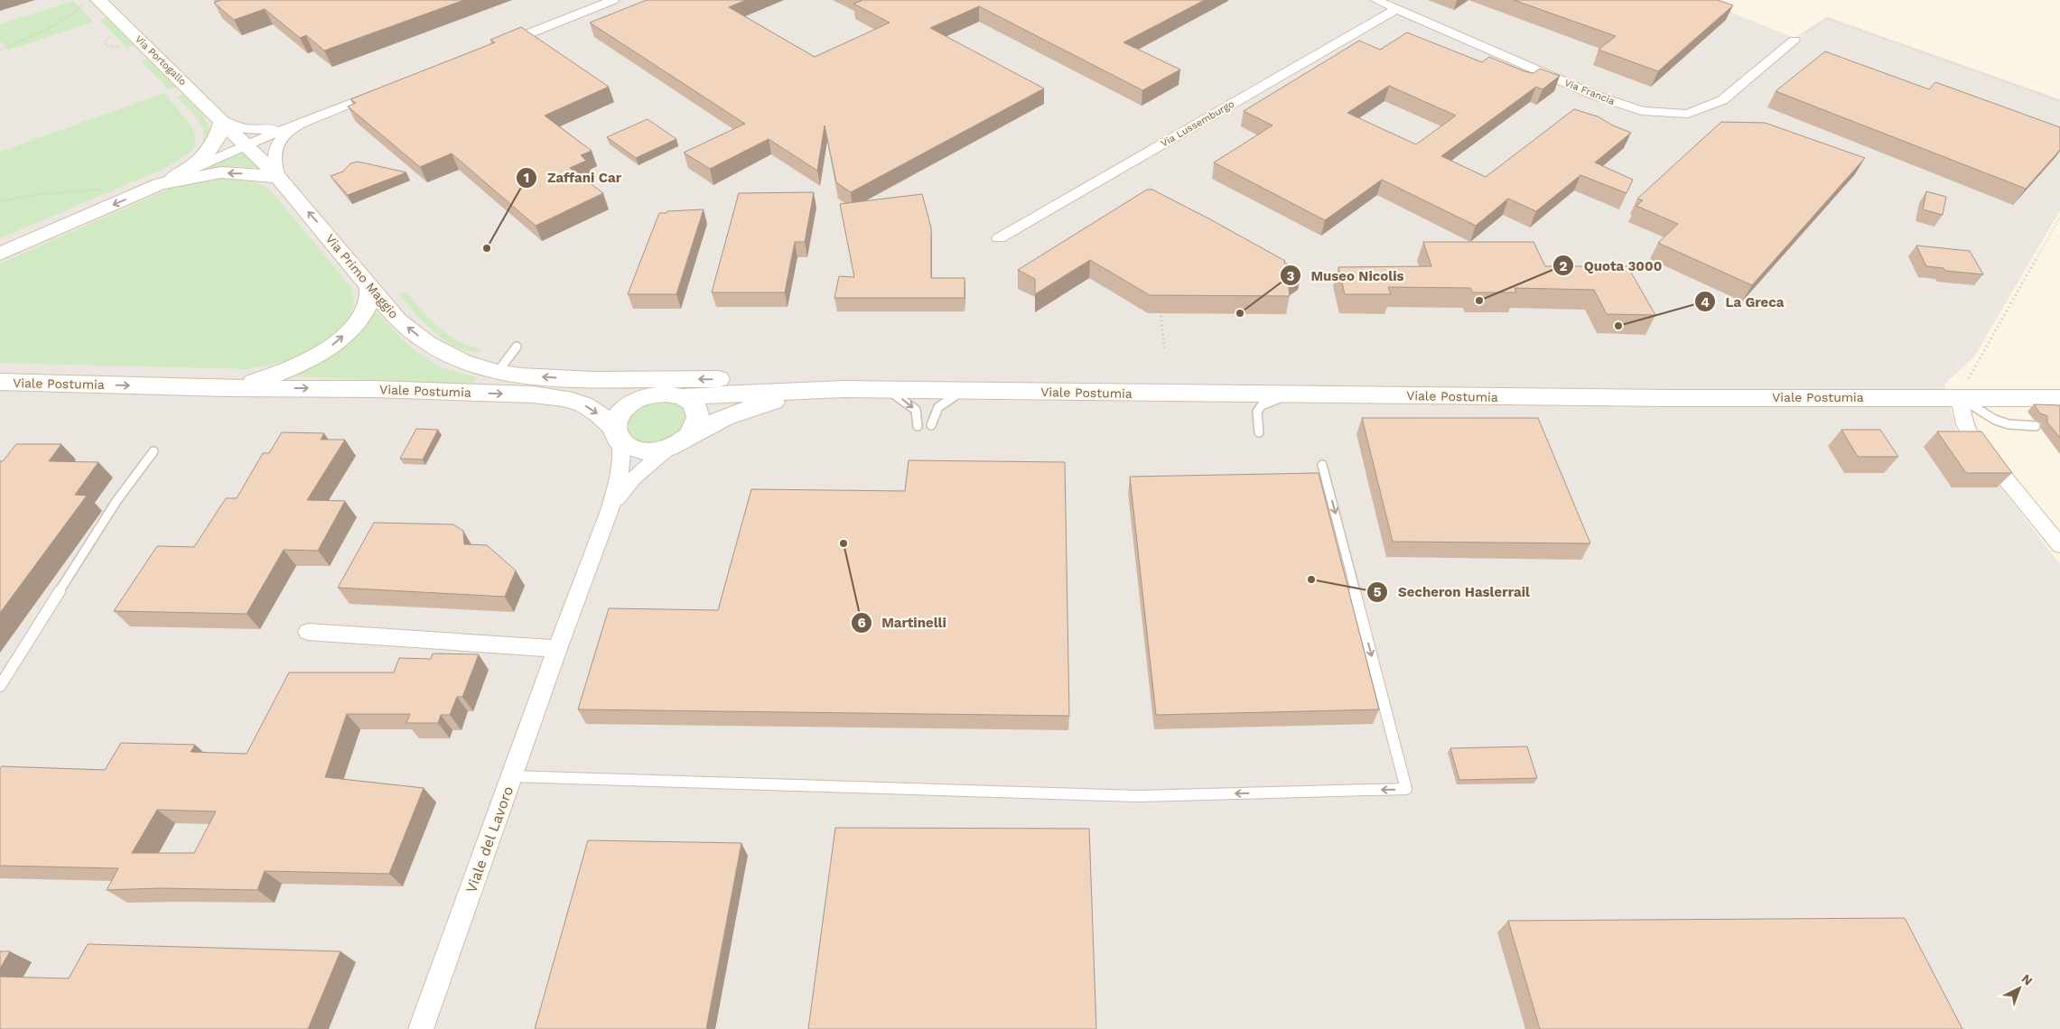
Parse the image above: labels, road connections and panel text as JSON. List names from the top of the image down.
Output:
{
  "streets": {
    "main road": ["Via Portogallo", "Via Primo Maggio", "Viale Postumia"],
    "street": ["Via Francia", "Via Lussemburgo", "Viale del Lavoro"]
  },
  "crossings": [
    ["Via Portogallo", "Via Primo Maggio"],
    ["Via Francia", "Via Lussemburgo"],
    ["Via Primo Maggio", "Viale Postumia"],
    ["Viale Postumia", "Viale del Lavoro"]
  ],
  "one_way": ["Via Primo Maggio"],
  "places": [
    "Zaffani Car",
    "Quota 3000",
    "Museo Nicolis",
    "La Greca",
    "Martinelli",
    "Secheron Haslerrail"
  ],
  "north": "top right"
}
